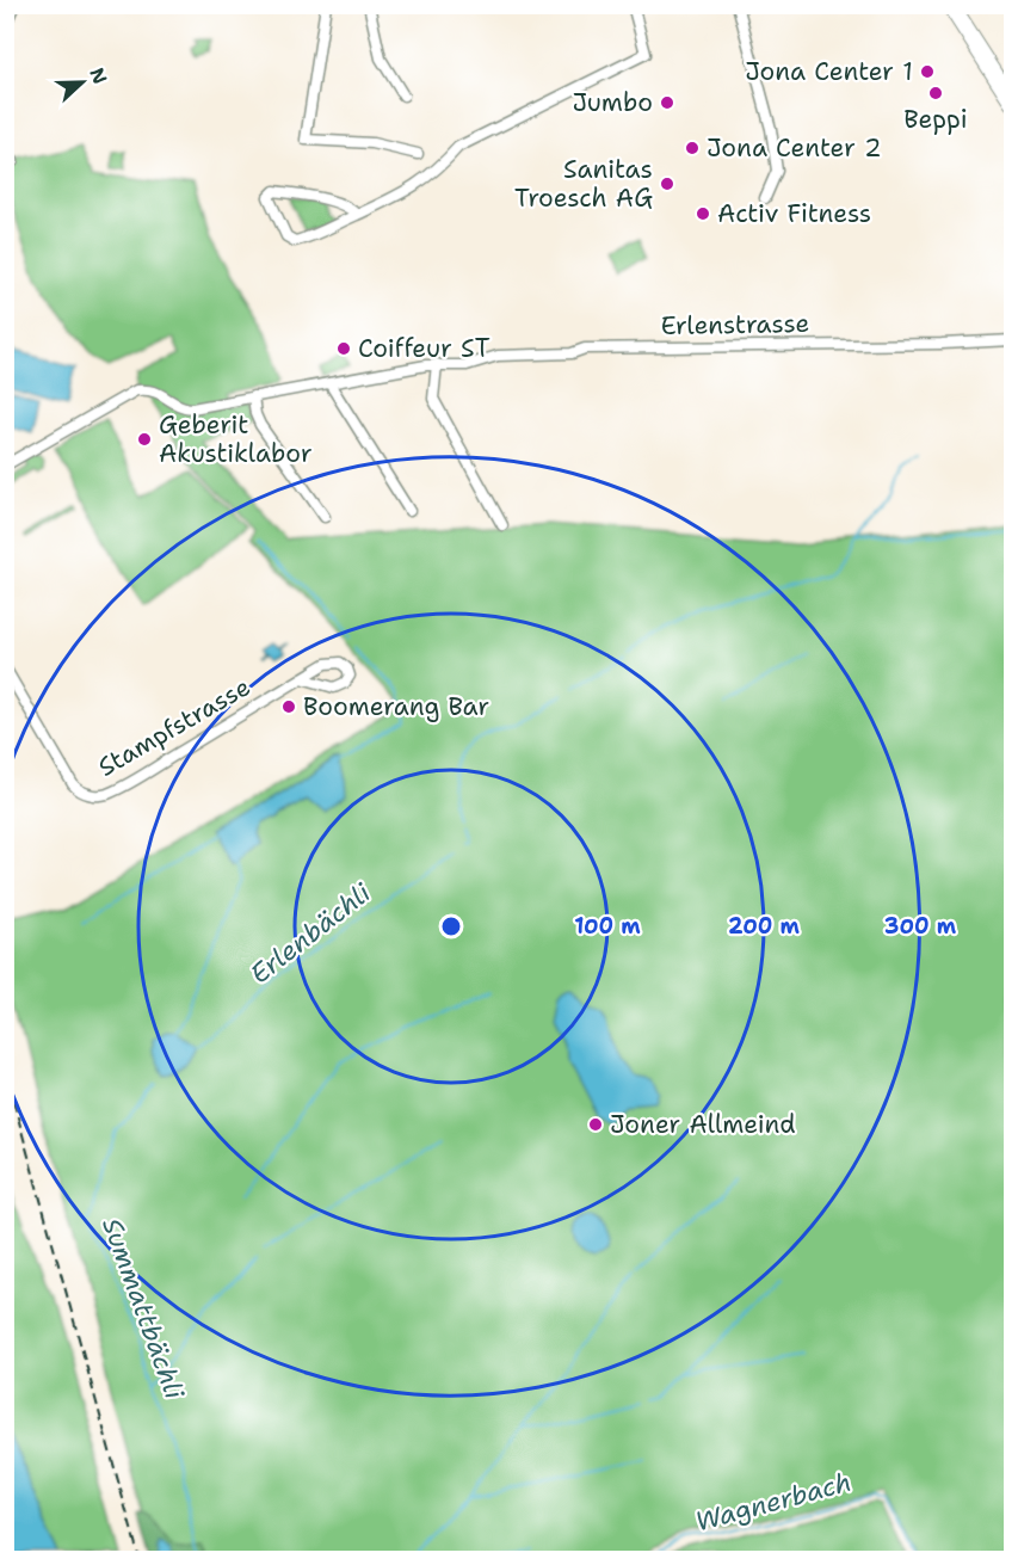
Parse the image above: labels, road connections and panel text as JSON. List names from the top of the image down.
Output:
{
  "streets": {
    "street": ["Erlenstrasse", "Stampfstrasse"]
  },
  "water": ["Erlenbächli", "Summattbächli", "Wagnerbach"],
  "places": [
    "Jona Center 1",
    "Beppi",
    "Jumbo",
    "Jona Center 2",
    "Sanitas Troesch AG",
    "Activ Fitness",
    "Coiffeur ST",
    "Geberit Akustiklabor",
    "Boomerang Bar",
    "Joner Allmeind"
  ],
  "north": "right",
  "rings": ["100 m", "200 m", "300 m"]
}
